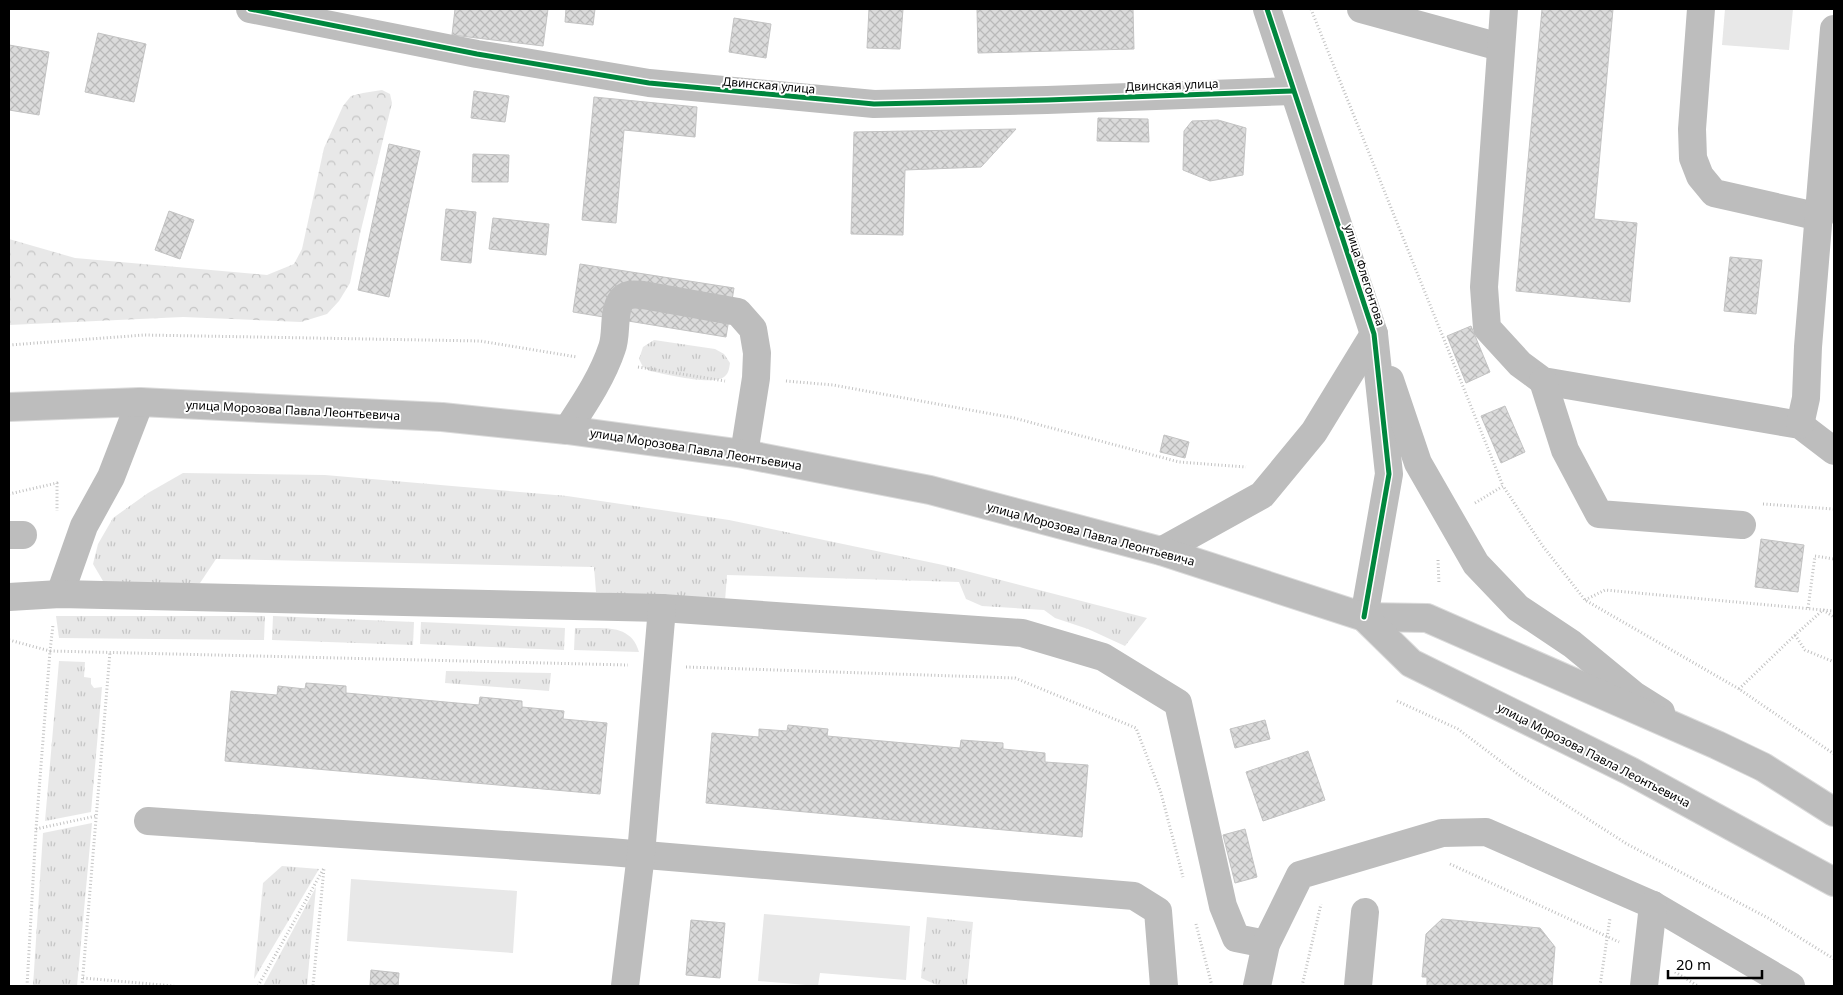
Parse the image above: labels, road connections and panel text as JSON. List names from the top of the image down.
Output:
{
  "streets": {
    "street": ["Двинская улица", "улица Флегонтова", "улица Морозова Павла Леонтьевича"]
  },
  "crossings": [
    ["Двинская улица", "улица Флегонтова"],
    ["улица Флегонтова", "улица Морозова Павла Леонтьевича"]
  ],
  "scale_bar": "20 m"
}
